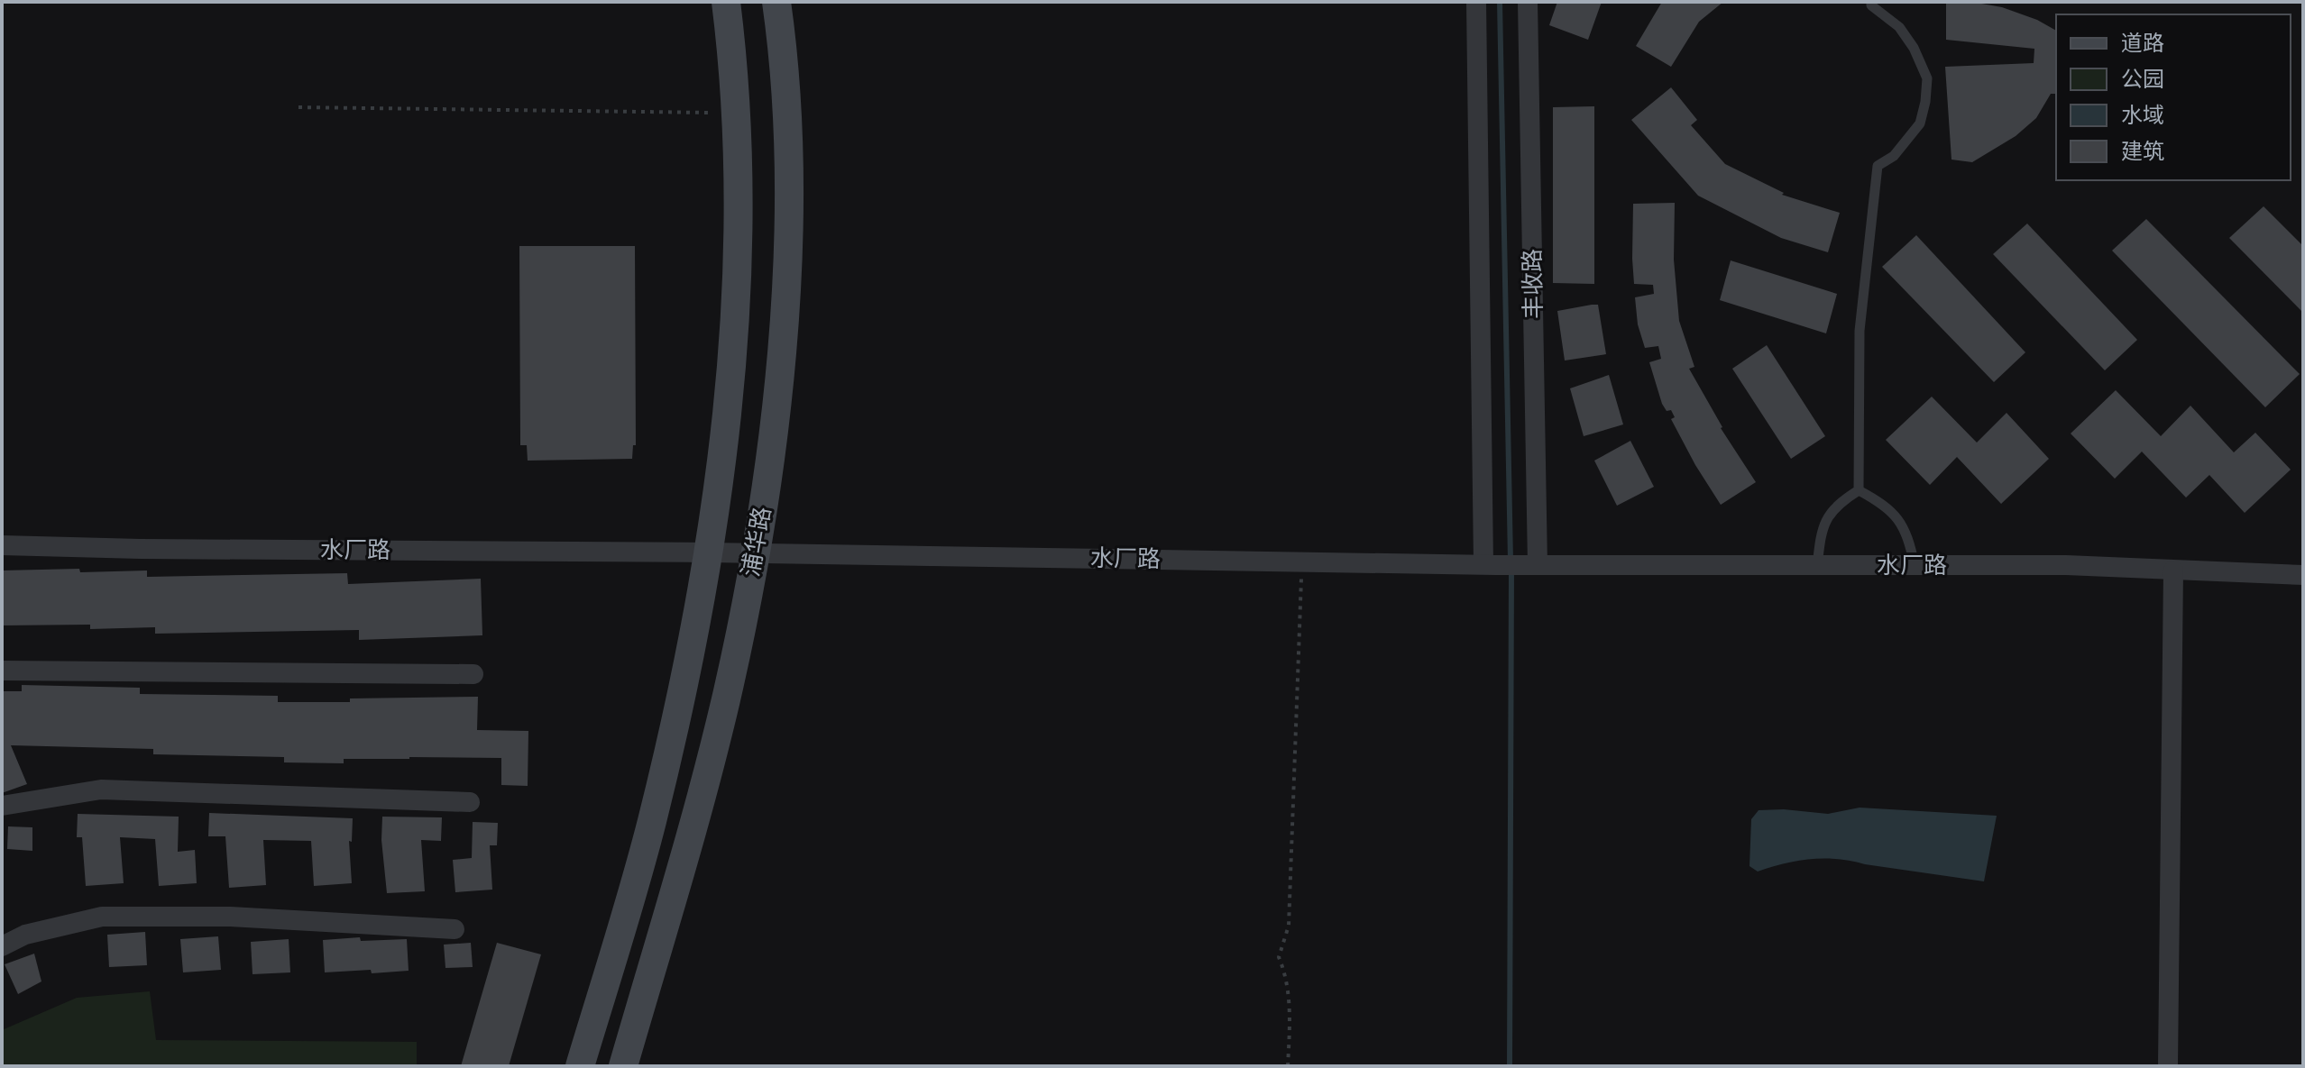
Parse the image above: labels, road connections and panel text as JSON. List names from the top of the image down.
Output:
{
  "streets": {
    "main road": ["浦华路"],
    "street": ["丰收路", "水厂路"]
  },
  "crossings": [
    ["丰收路", "水厂路"],
    ["浦华路", "水厂路"]
  ],
  "legend": [
    "道路",
    "公园",
    "水域",
    "建筑"
  ]
}
